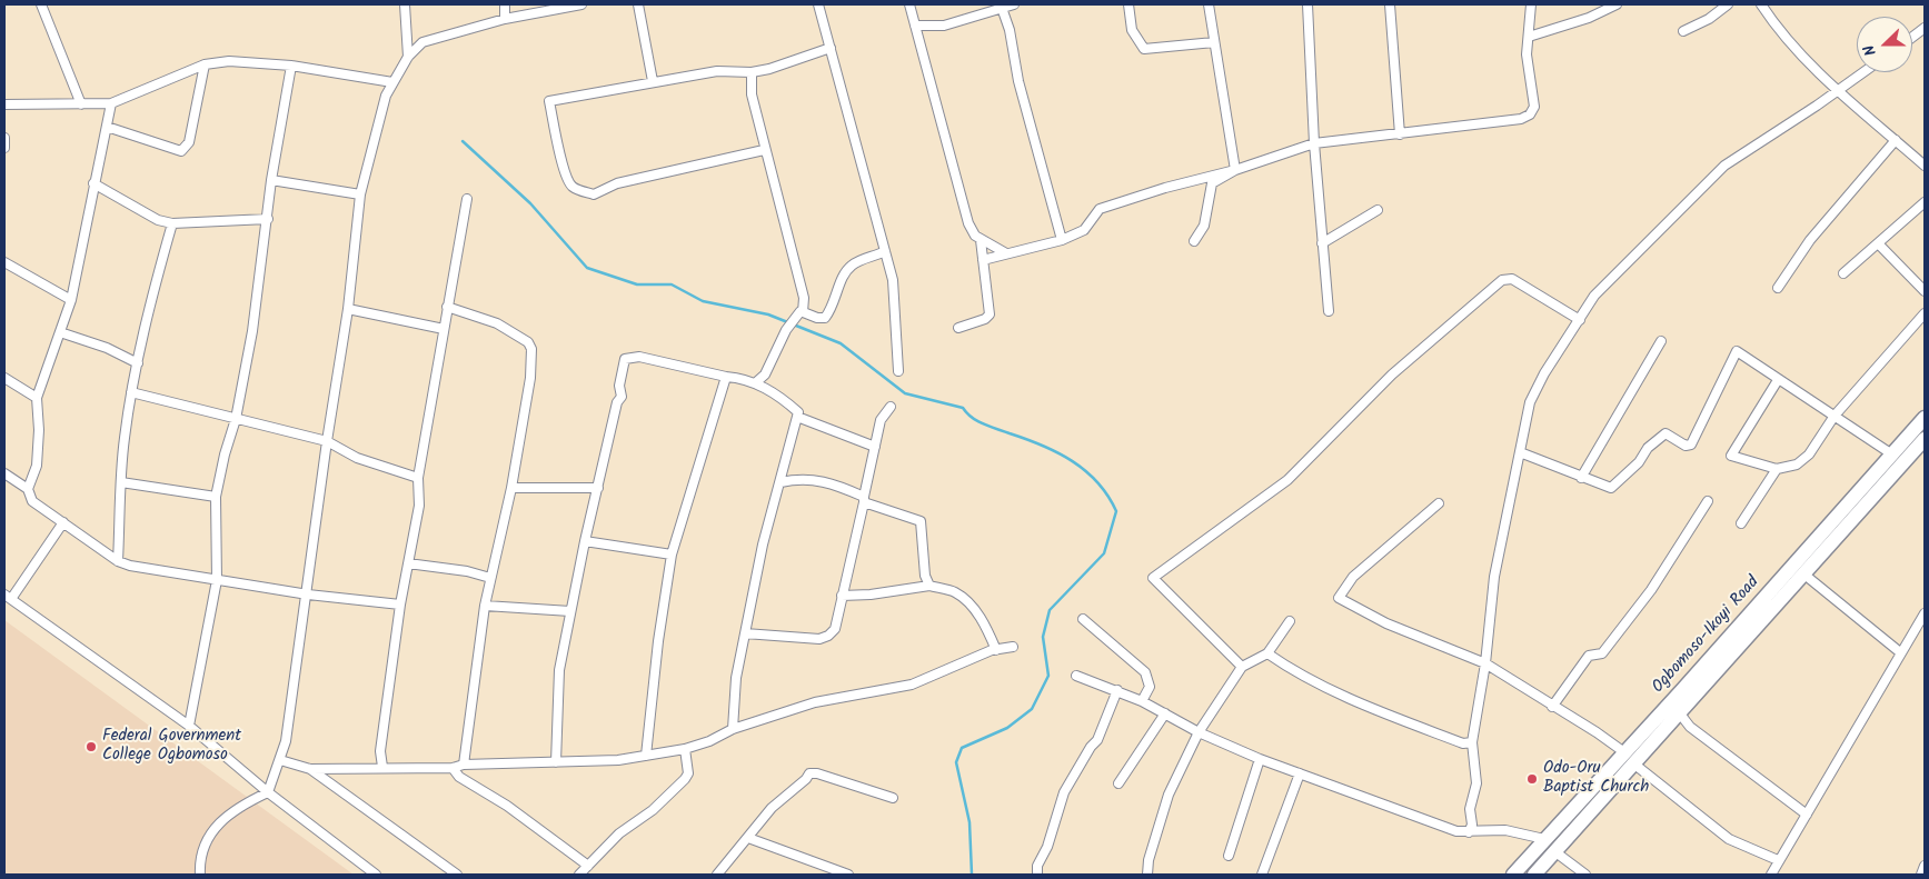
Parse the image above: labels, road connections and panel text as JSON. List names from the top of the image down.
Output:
{
  "streets": {
    "main road": ["Ogbomoso-Ikoyi Road"]
  },
  "places": ["Federal Government College Ogbomoso", "Odo-Oru Baptist Church"],
  "north": "left"
}
